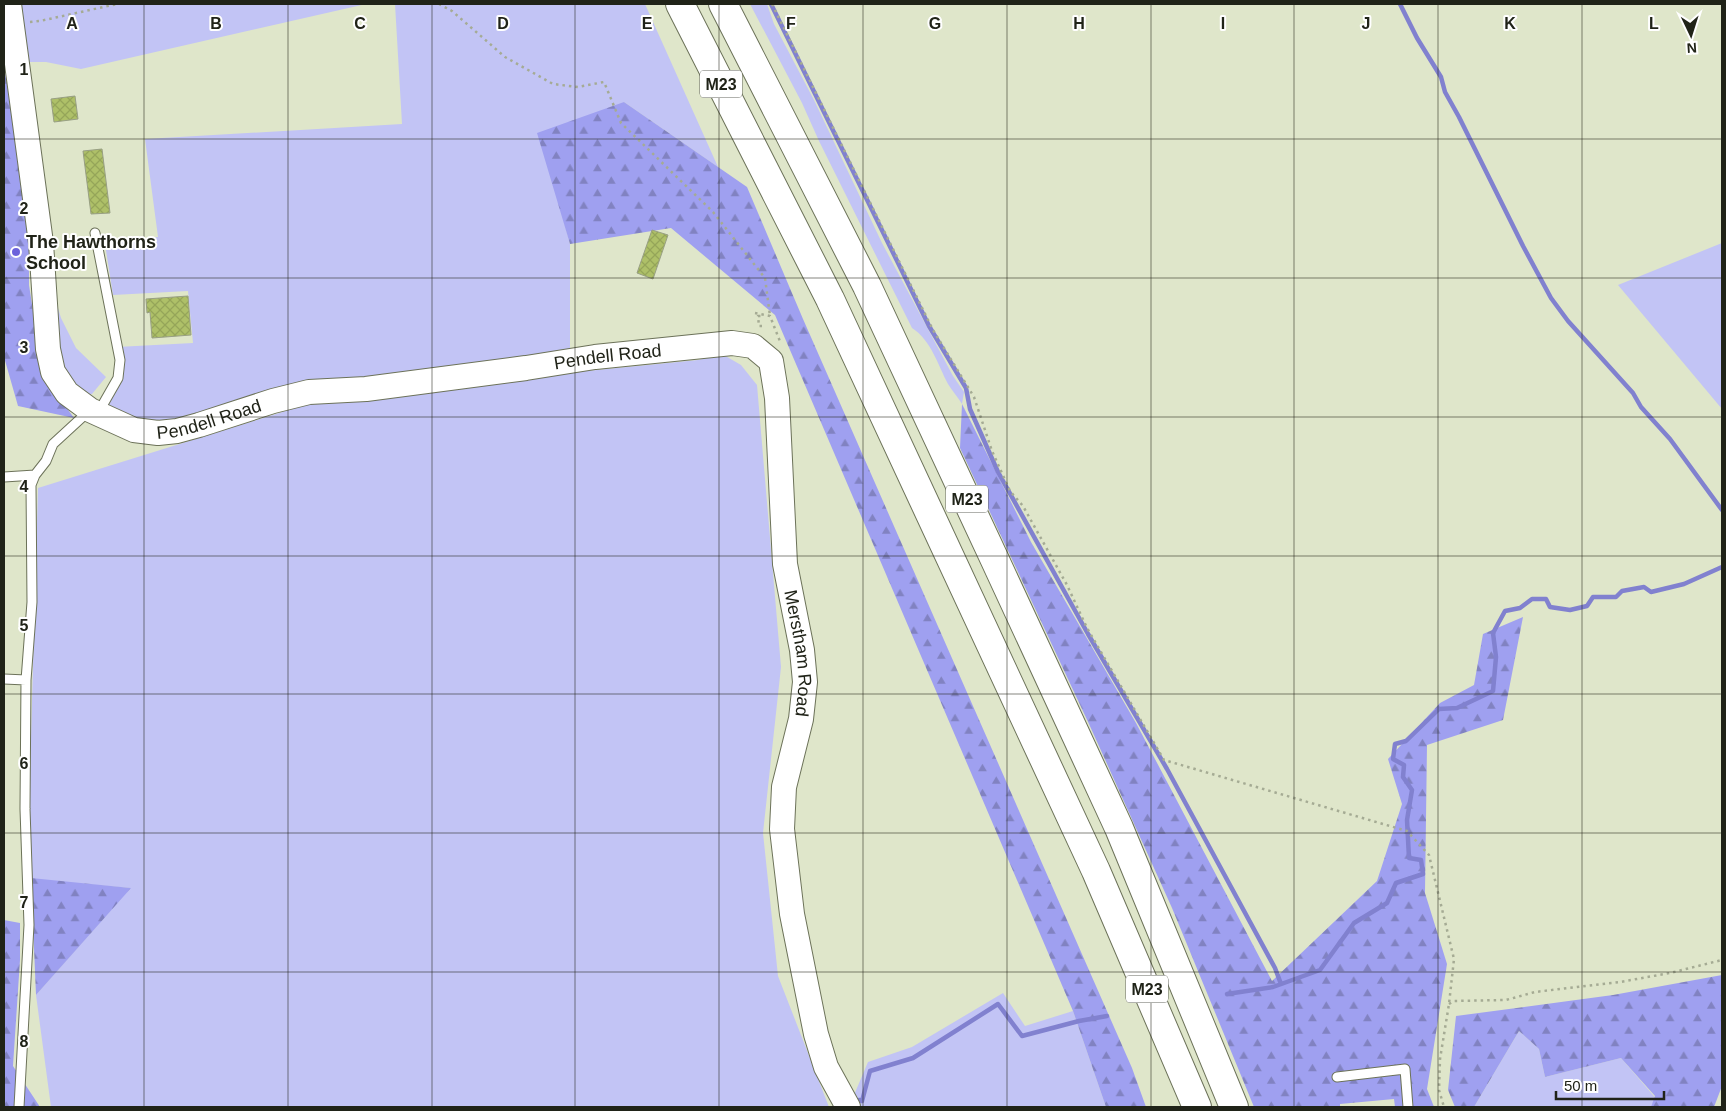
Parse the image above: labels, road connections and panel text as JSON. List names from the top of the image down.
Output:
{
  "streets": {
    "highway": ["M23"],
    "street": ["Pendell Road", "Merstham Road"]
  },
  "crossings": [
    ["Pendell Road", "Merstham Road"]
  ],
  "places": ["The Hawthorns School"],
  "scale_bar": "50 m",
  "north": "bottom",
  "grid": {
    "columns": [
      "A",
      "B",
      "C",
      "D",
      "E",
      "F",
      "G",
      "H",
      "I",
      "J",
      "K",
      "L"
    ],
    "rows": [
      "1",
      "2",
      "3",
      "4",
      "5",
      "6",
      "7",
      "8"
    ]
  }
}
